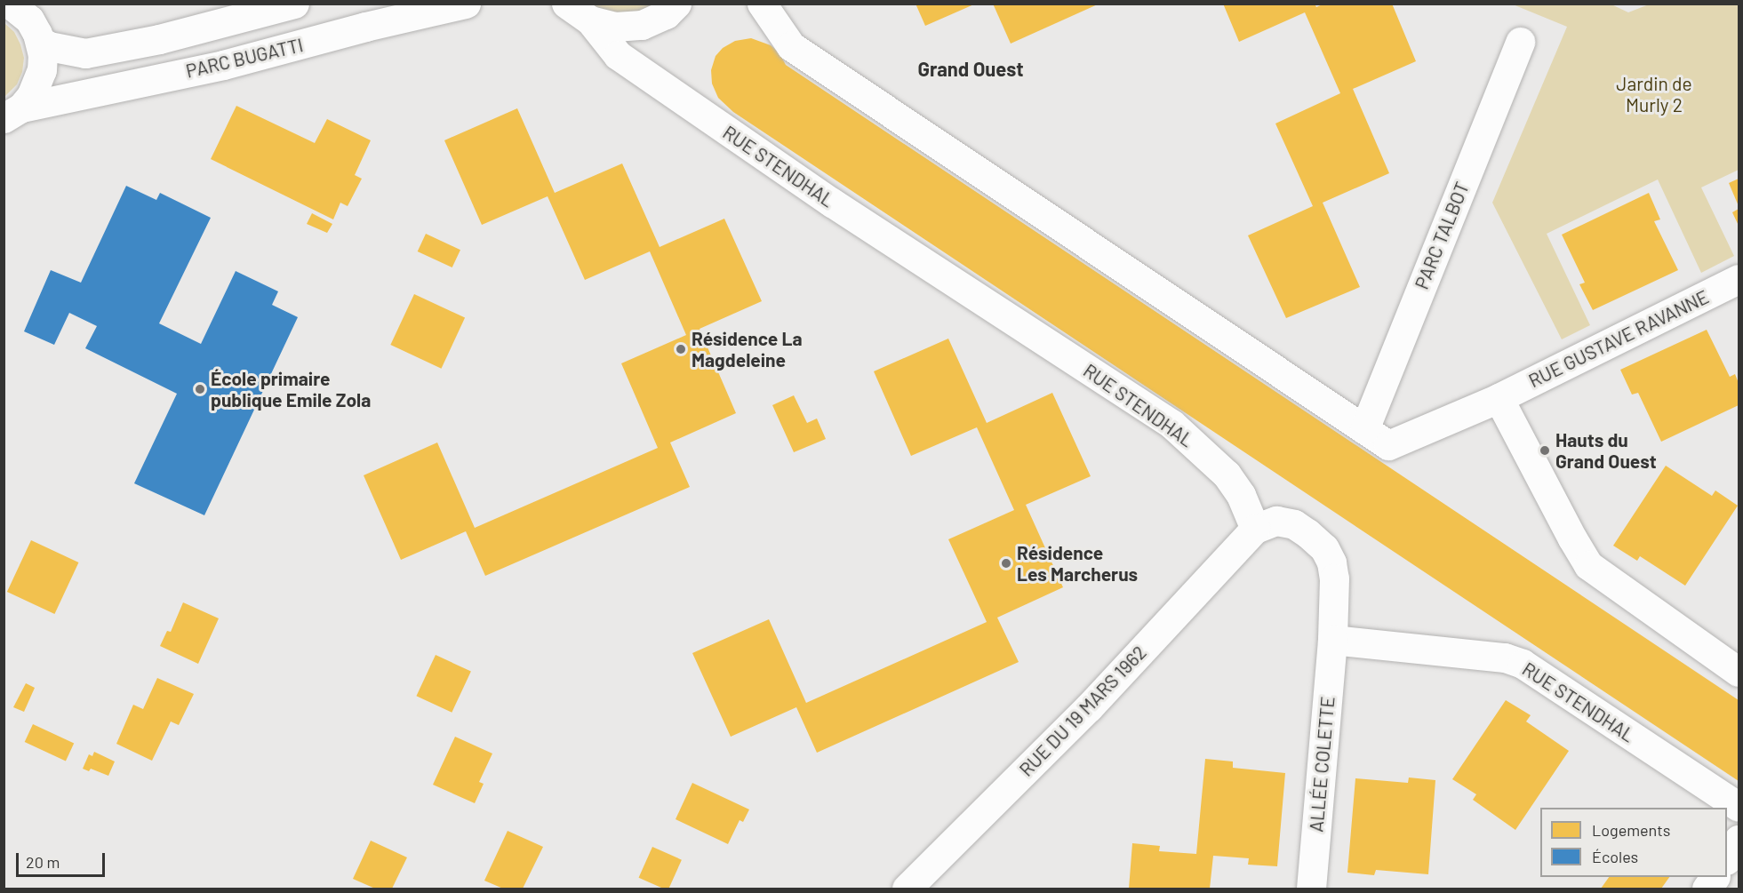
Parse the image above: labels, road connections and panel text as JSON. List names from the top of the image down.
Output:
{
  "streets": {
    "street": [
      "PARC BUGATTI",
      "RUE STENDHAL",
      "PARC TALBOT",
      "RUE GUSTAVE RAVANNE",
      "RUE DU 19 MARS 1962",
      "ALLÉE COLETTE"
    ]
  },
  "crossings": [
    ["RUE STENDHAL", "RUE DU 19 MARS 1962"],
    ["RUE STENDHAL", "ALLÉE COLETTE"]
  ],
  "districts": ["Grand Ouest"],
  "parks": ["Jardin de Murly 2"],
  "places": [
    "Résidence La Magdeleine",
    "École primaire publique Emile Zola",
    "Hauts du Grand Ouest",
    "Résidence Les Marcherus"
  ],
  "legend": ["Logements", "Écoles"],
  "scale_bar": "20 m"
}
